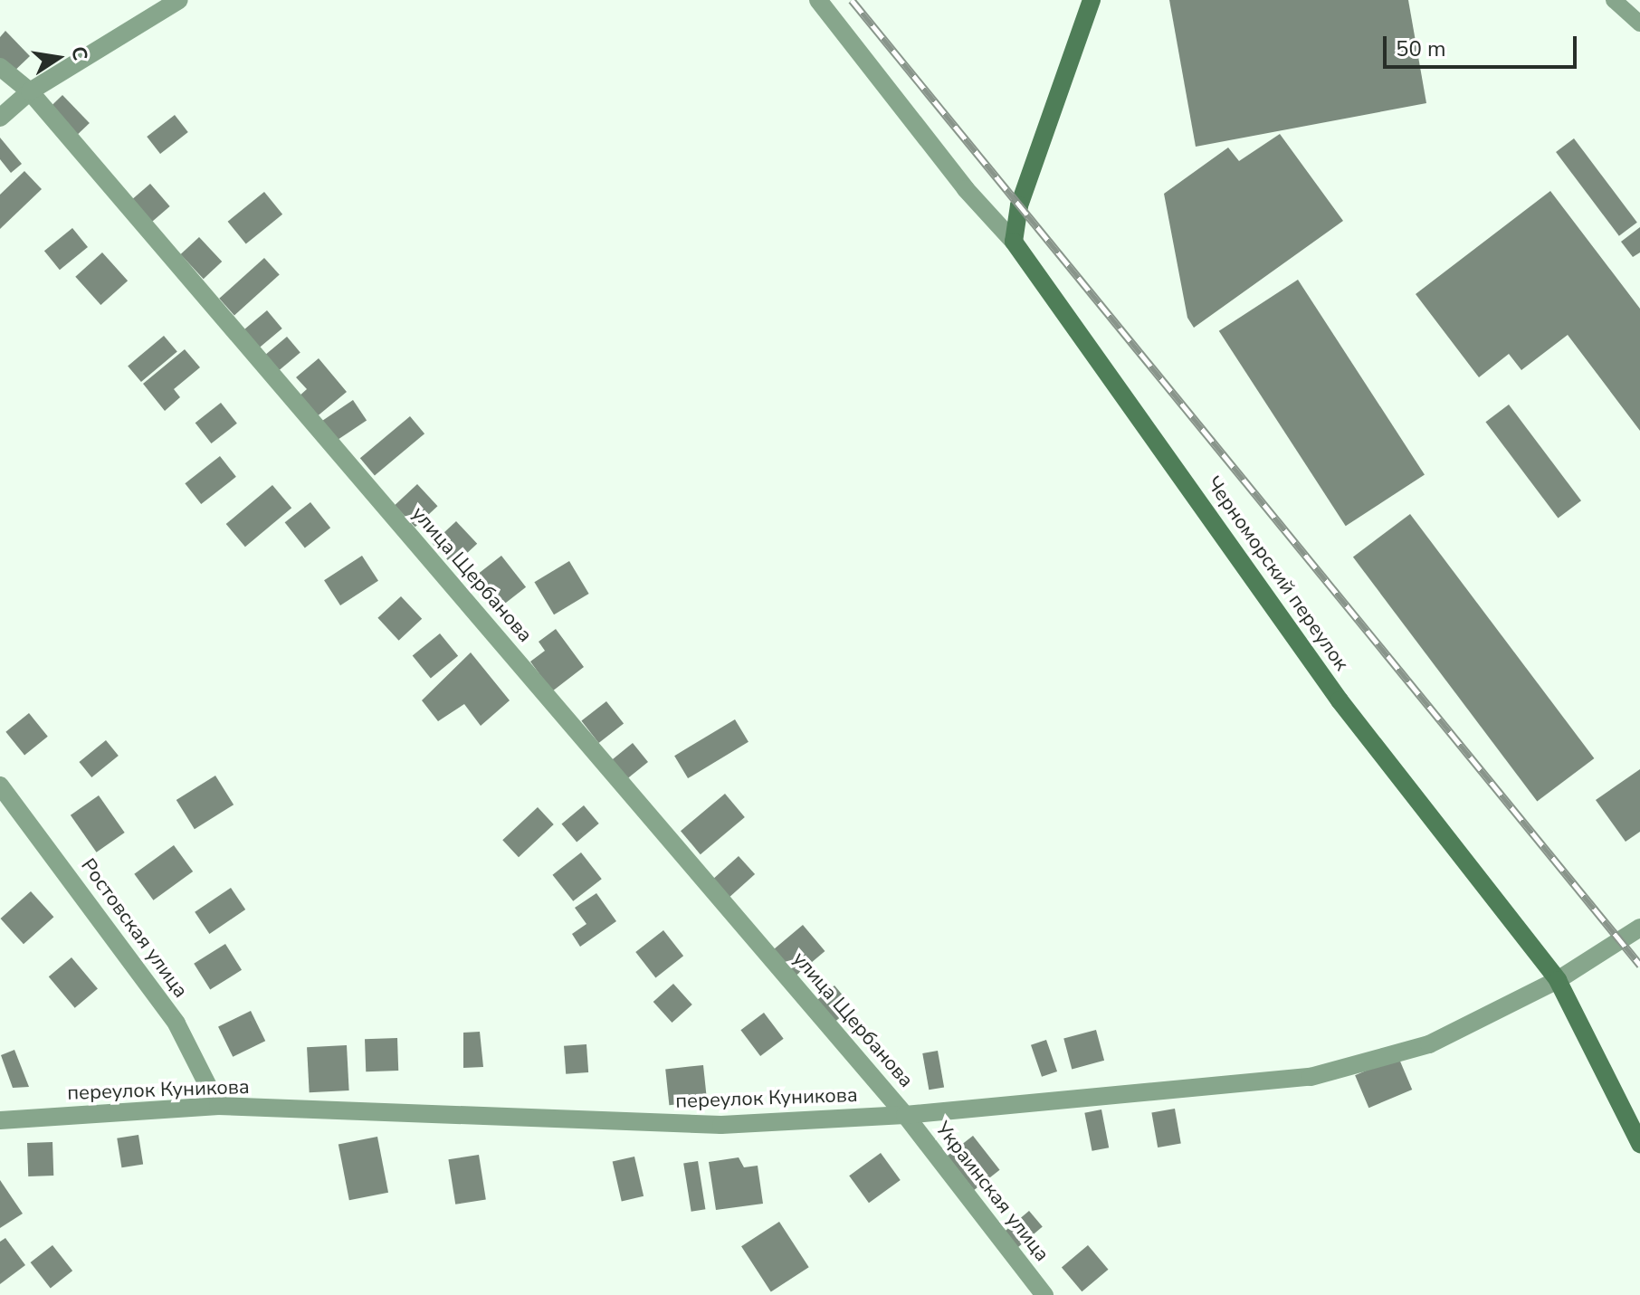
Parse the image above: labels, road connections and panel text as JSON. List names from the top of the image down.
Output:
{
  "streets": {
    "street": [
      "Черноморский переулок",
      "улица Щербанова",
      "Ростовская улица",
      "переулок Куникова",
      "Украинская улица"
    ]
  },
  "crossings": [
    ["Черноморский переулок", "переулок Куникова"],
    ["улица Щербанова", "переулок Куникова"],
    ["улица Щербанова", "Украинская улица"],
    ["Ростовская улица", "переулок Куникова"],
    ["переулок Куникова", "Украинская улица"]
  ],
  "scale_bar": "50 m",
  "north": "right"
}
